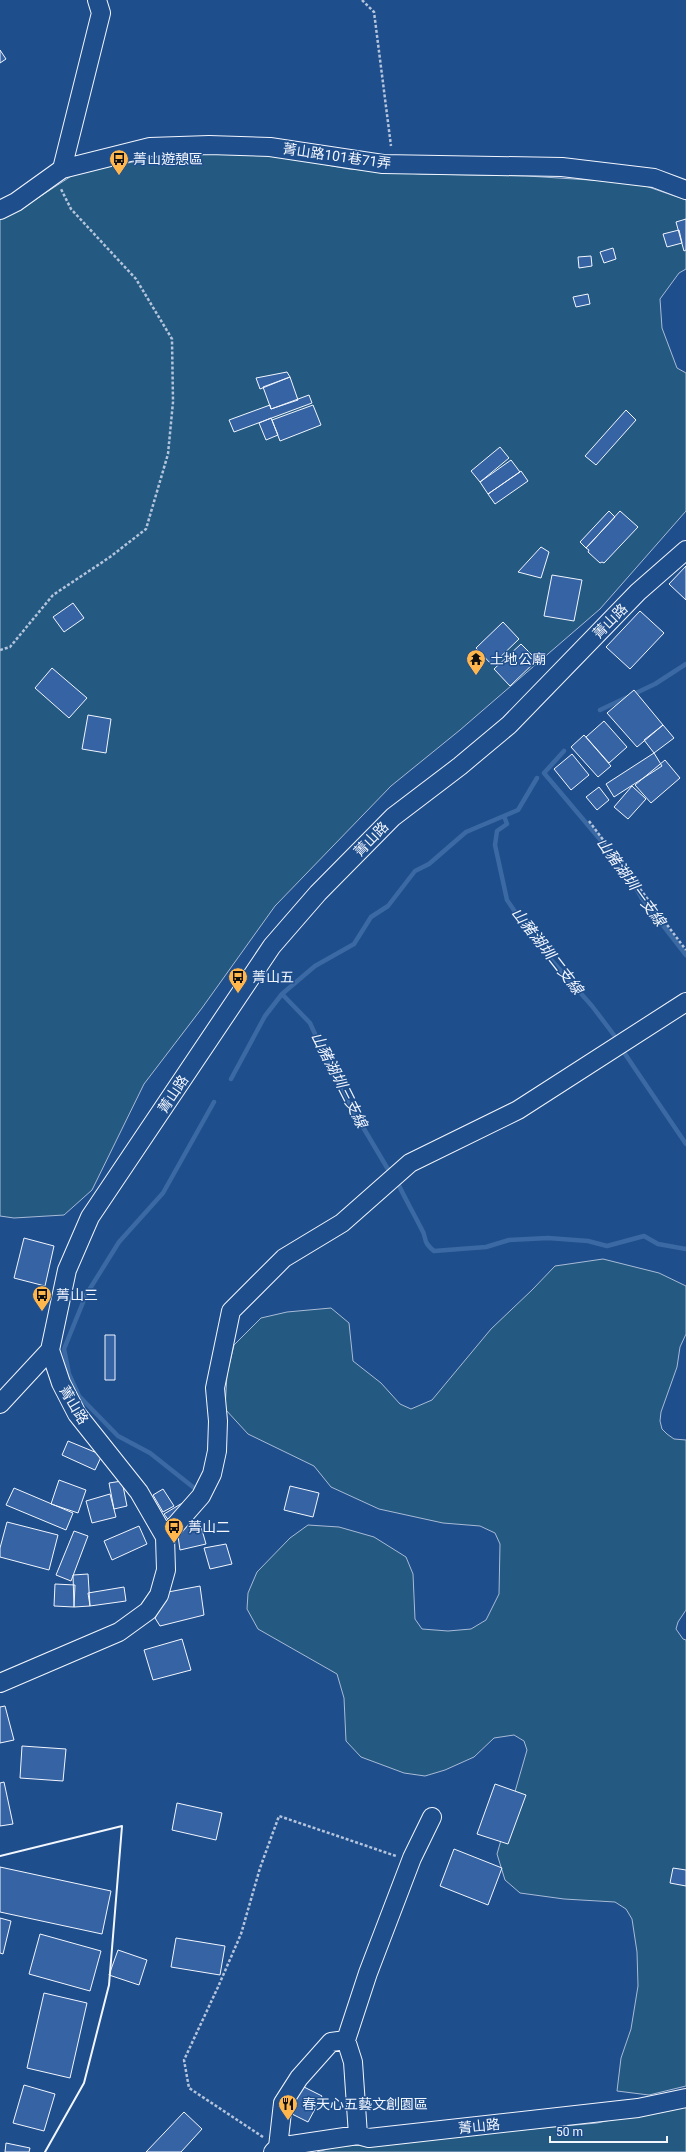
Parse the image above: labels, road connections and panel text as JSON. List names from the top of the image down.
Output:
{
  "streets": {
    "street": ["菁山路101巷71弄", "菁山路"]
  },
  "water": ["山豬湖圳一支線", "山豬湖圳二支線", "山豬湖圳三支線"],
  "places": {
    "bus stop": [
      "菁山遊憩區",
      "菁山五",
      "菁山三",
      "菁山二"
    ],
    "temple": ["土地公廟"],
    "restaurant": ["春天心五藝文創園區"]
  },
  "scale_bar": "50 m"
}
